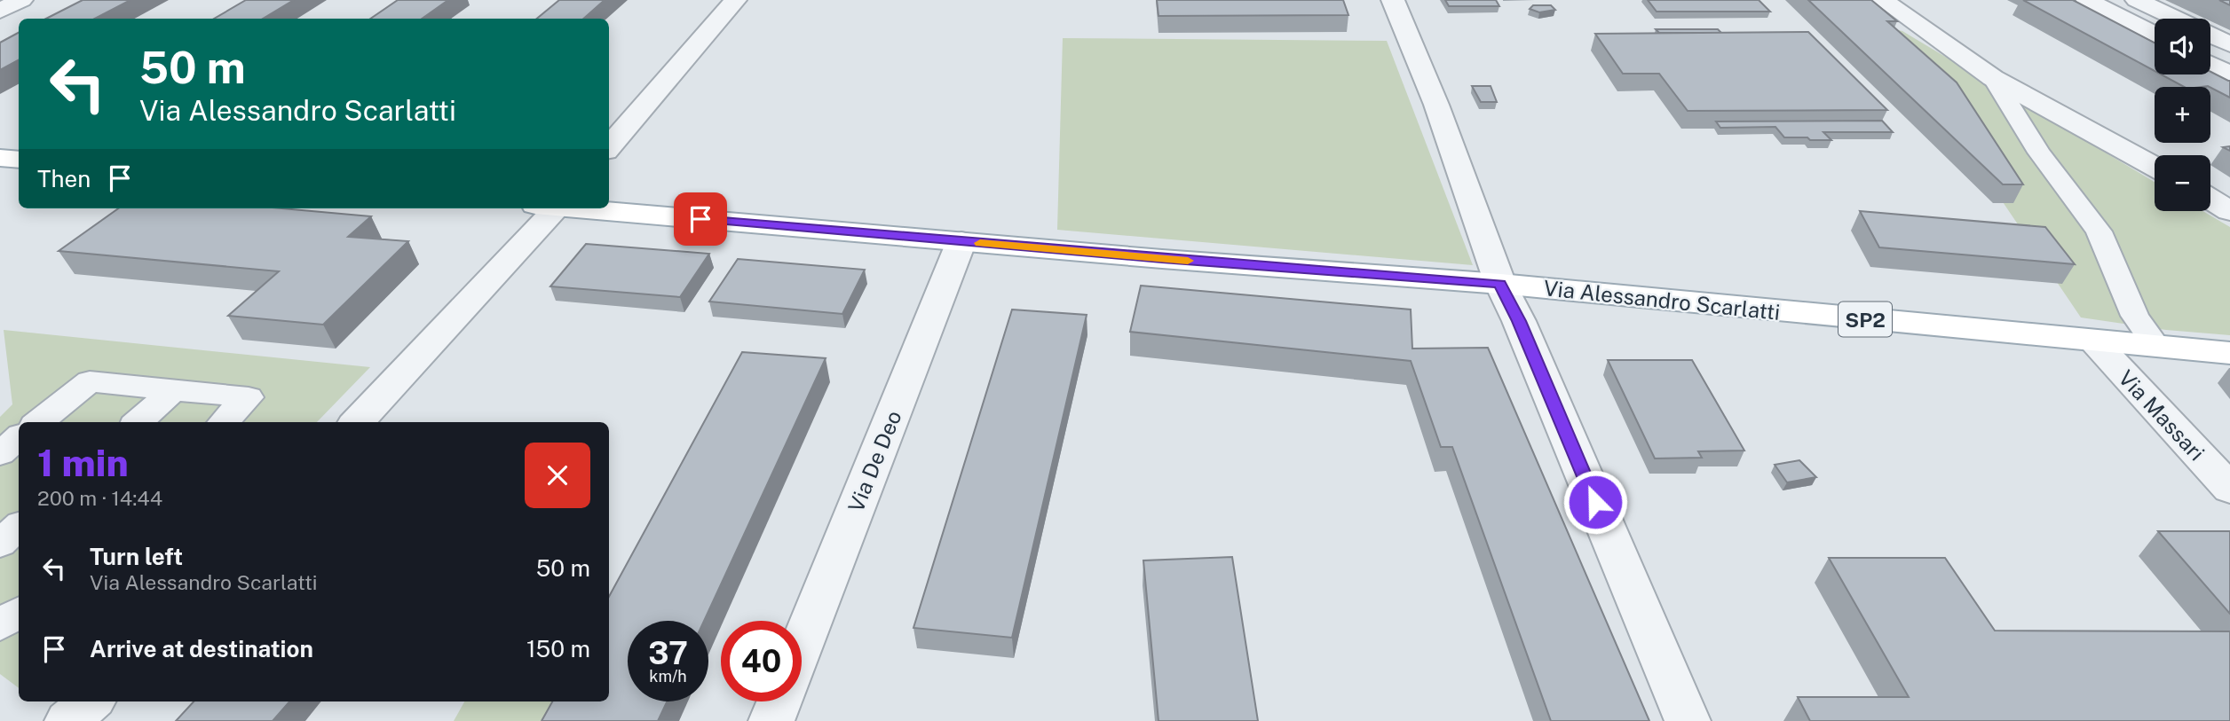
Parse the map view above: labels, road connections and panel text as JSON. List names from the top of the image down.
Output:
{
  "streets": {
    "main road": ["Via Alessandro Scarlatti", "SP2"],
    "street": ["Via Massari", "Via De Deo"]
  },
  "crossings": [
    ["Via Alessandro Scarlatti", "Via Massari"],
    ["Via Alessandro Scarlatti", "Via De Deo"]
  ],
  "page": {
    "map_buttons": ["+", "−"],
    "turn": ["50 m", "Via Alessandro Scarlatti"],
    "then": "Then",
    "heading": ["1 min", "200 m · 14:44"],
    "list": [
      {
        "name": "Turn left",
        "note": "Via Alessandro Scarlatti",
        "value": "50 m"
      },
      {
        "name": "Arrive at destination",
        "value": "150 m"
      }
    ],
    "speed": "37 km/h",
    "limit": "40"
  }
}
